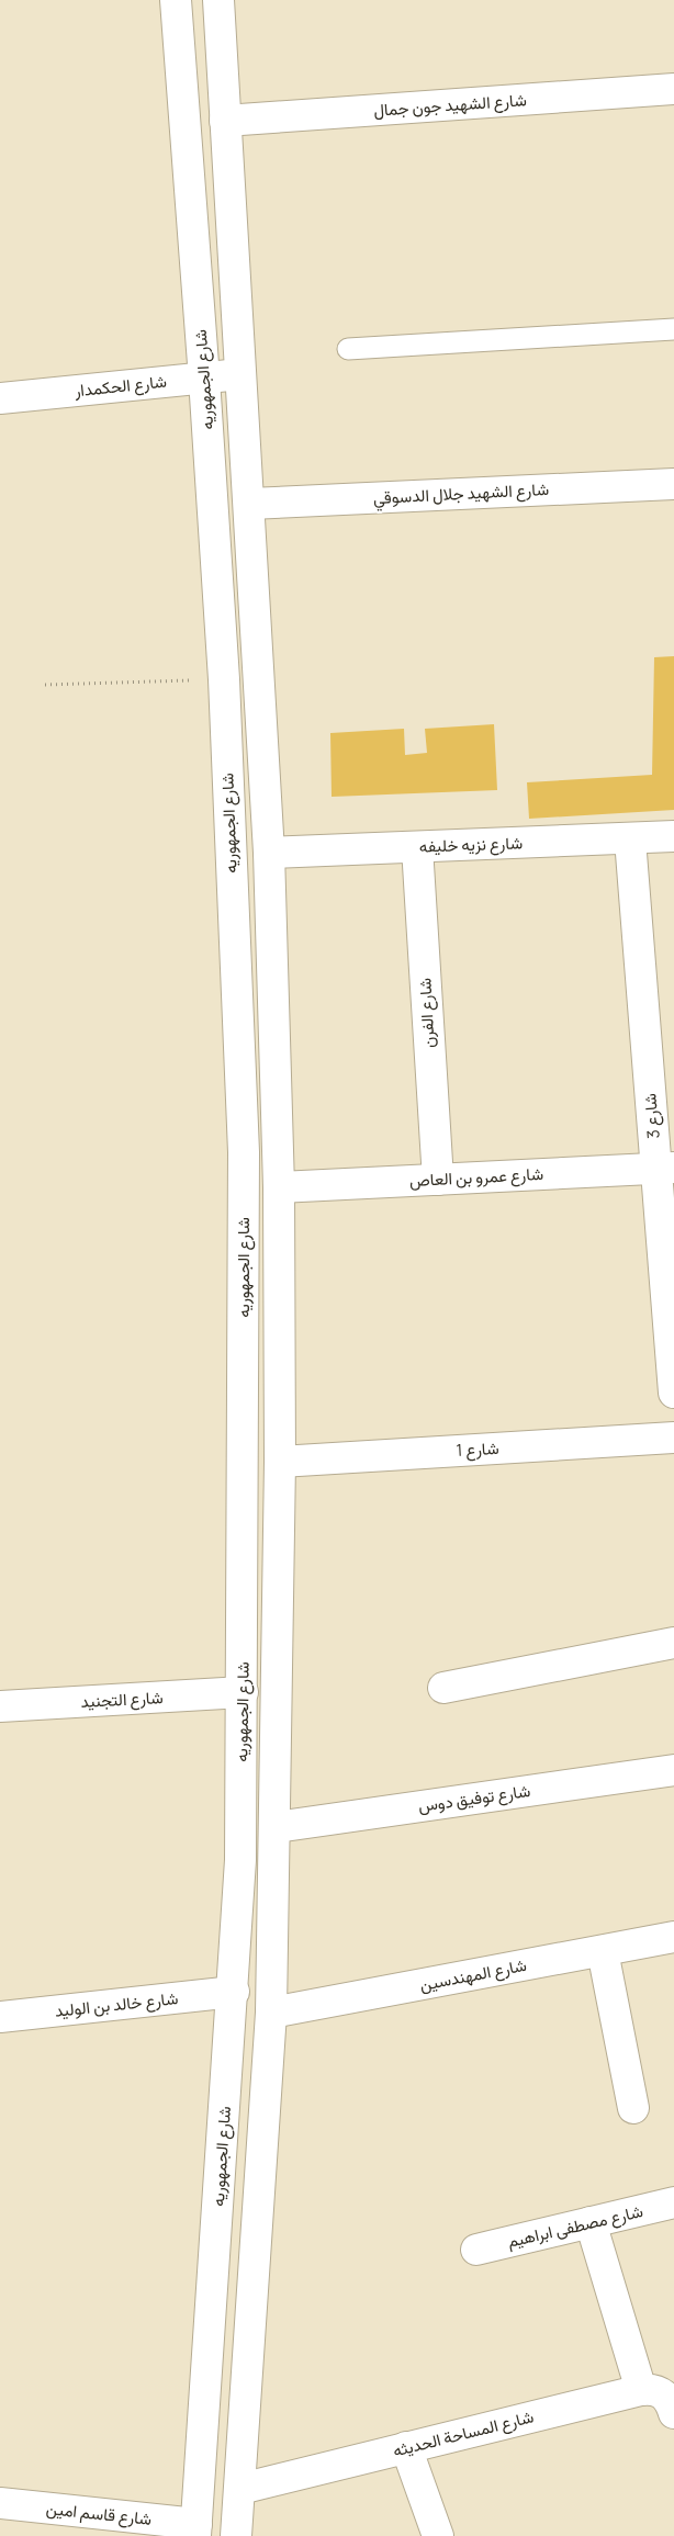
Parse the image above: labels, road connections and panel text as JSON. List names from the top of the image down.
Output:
{
  "streets": {
    "street": [
      "شارع الشهيد جون جمال",
      "شارع الجمهوريه",
      "شارع الحكمدار",
      "شارع الشهيد جلال الدسوقي",
      "شارع نزيه خليفه",
      "شارع الفرن",
      "شارع 3",
      "شارع عمرو بن العاص",
      "شارع 1",
      "شارع التجنيد",
      "شارع توفيق دوس",
      "شارع المهندسين",
      "شارع خالد بن الوليد",
      "شارع مصطفى ابراهيم",
      "شارع المساحة الحديثه",
      "شارع قاسم امين"
    ]
  },
  "crossings": [
    ["شارع الشهيد جون جمال", "شارع الجمهوريه"],
    ["شارع الجمهوريه", "شارع الحكمدار"],
    ["شارع الجمهوريه", "شارع الشهيد جلال الدسوقي"],
    ["شارع الجمهوريه", "شارع نزيه خليفه"],
    ["شارع الجمهوريه", "شارع عمرو بن العاص"],
    ["شارع الجمهوريه", "شارع 1"],
    ["شارع الجمهوريه", "شارع التجنيد"],
    ["شارع الجمهوريه", "شارع توفيق دوس"],
    ["شارع الجمهوريه", "شارع المهندسين"],
    ["شارع الجمهوريه", "شارع خالد بن الوليد"],
    ["شارع الجمهوريه", "شارع المساحة الحديثه"],
    ["شارع الجمهوريه", "شارع قاسم امين"],
    ["شارع نزيه خليفه", "شارع الفرن"],
    ["شارع نزيه خليفه", "شارع 3"],
    ["شارع الفرن", "شارع عمرو بن العاص"],
    ["شارع 3", "شارع عمرو بن العاص"]
  ]
}
